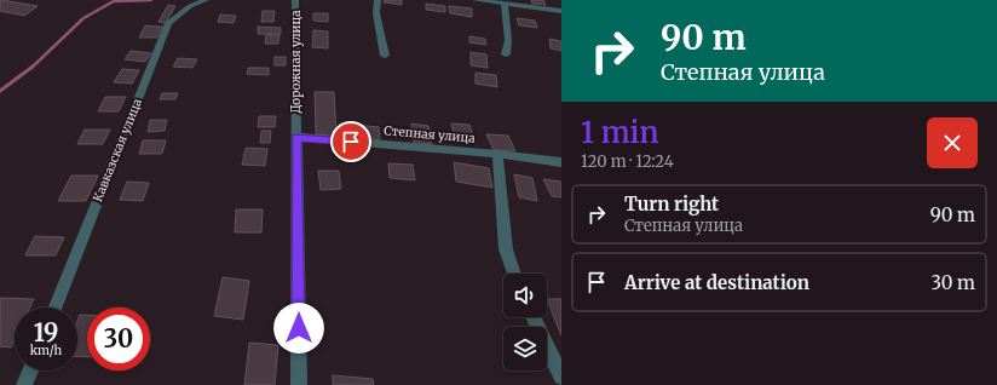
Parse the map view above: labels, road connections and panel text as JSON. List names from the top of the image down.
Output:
{
  "streets": {
    "street": ["Дорожная улица", "Степная улица", "Кавказская улица"]
  },
  "crossings": [
    ["Дорожная улица", "Степная улица"]
  ],
  "page": {
    "turn": ["90 m", "Степная улица"],
    "heading": ["1 min", "120 m · 12:24"],
    "list": [
      {
        "name": "Turn right",
        "note": "Степная улица",
        "value": "90 m"
      },
      {
        "name": "Arrive at destination",
        "value": "30 m"
      }
    ],
    "speed": "19 km/h",
    "limit": "30"
  }
}
